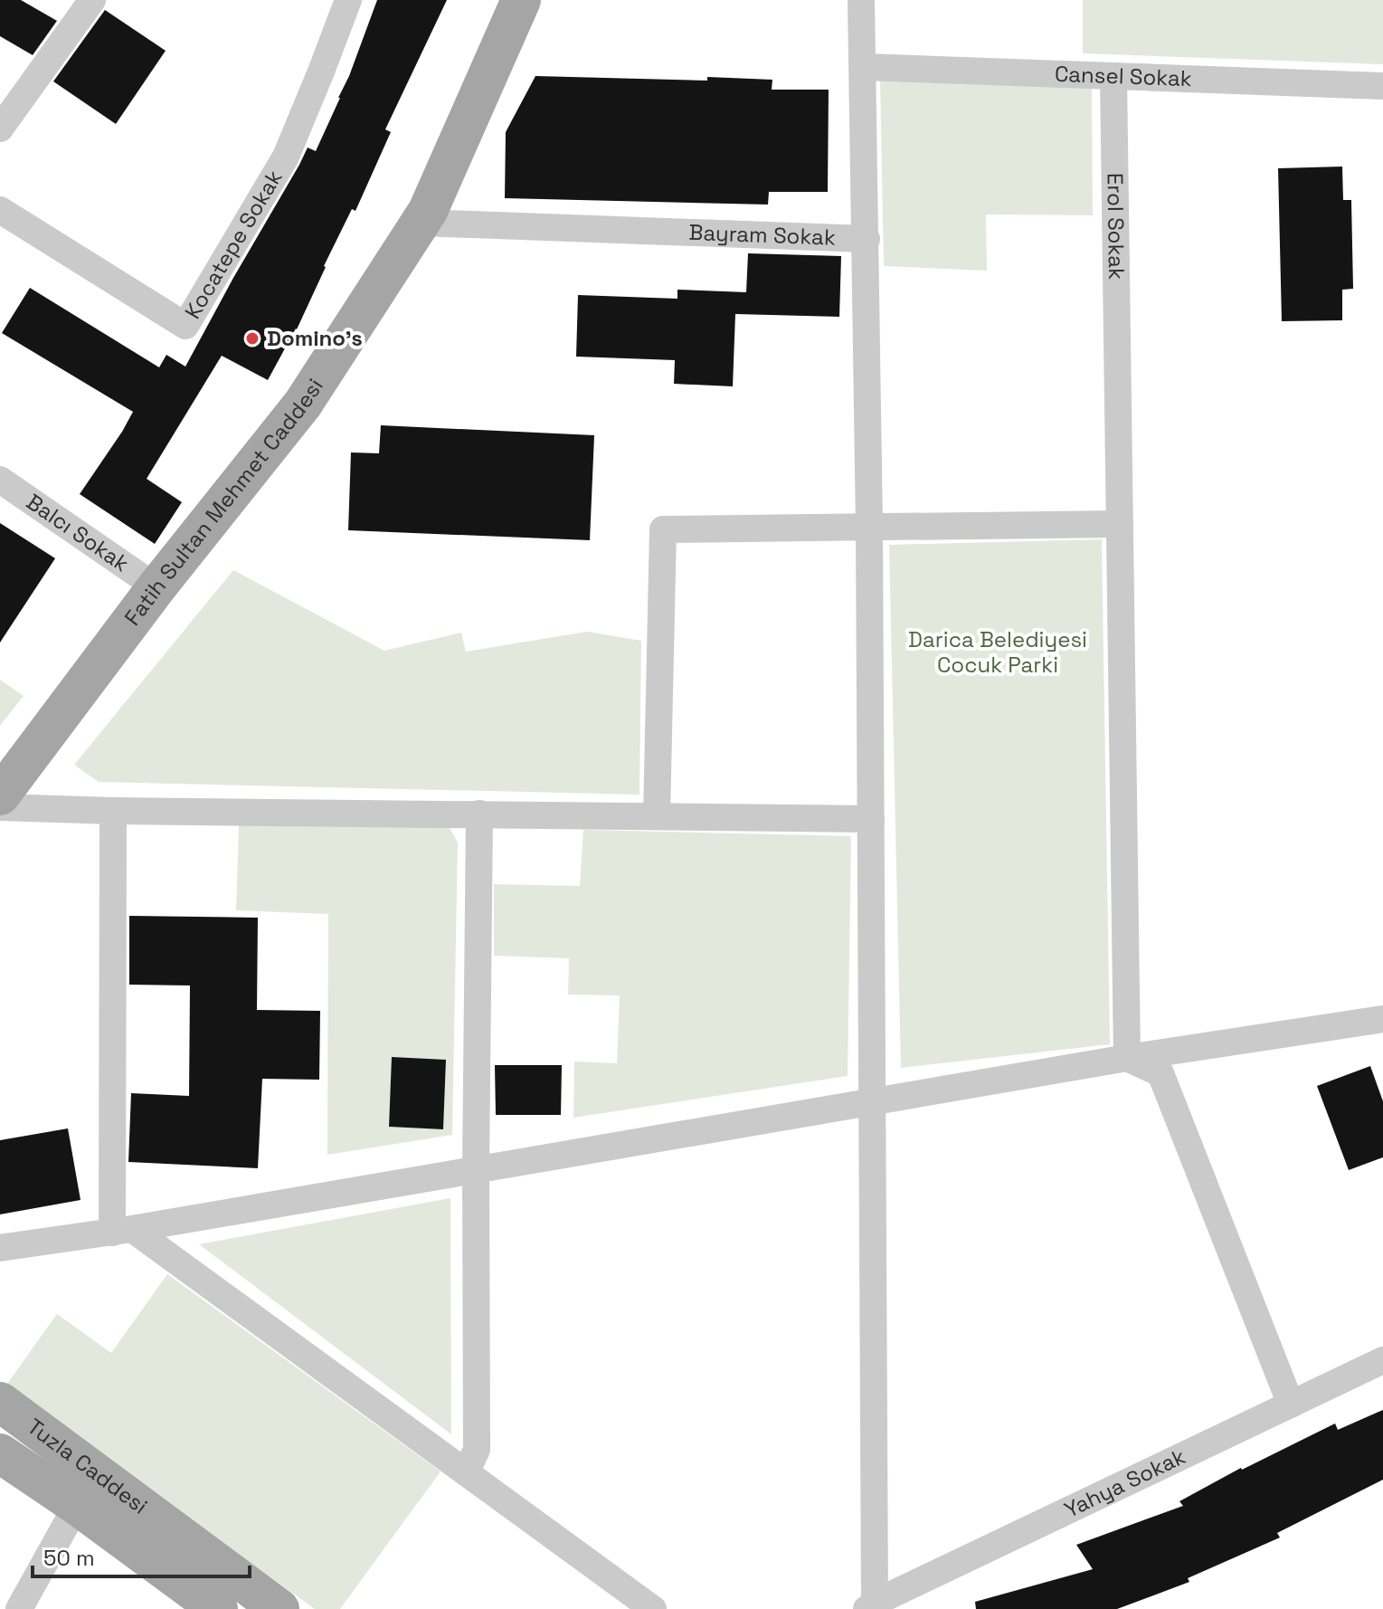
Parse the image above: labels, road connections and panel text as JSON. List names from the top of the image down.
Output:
{
  "streets": {
    "main road": ["Fatih Sultan Mehmet Caddesi", "Tuzla Caddesi"],
    "street": [
      "Cansel Sokak",
      "Erol Sokak",
      "Bayram Sokak",
      "Kocatepe Sokak",
      "Balcı Sokak",
      "Yahya Sokak"
    ]
  },
  "crossings": [
    ["Cansel Sokak", "Erol Sokak"],
    ["Cansel Sokak", "Bayram Sokak"],
    ["Bayram Sokak", "Fatih Sultan Mehmet Caddesi"],
    ["Fatih Sultan Mehmet Caddesi", "Balcı Sokak"]
  ],
  "parks": ["Darica Belediyesi Cocuk Parki"],
  "places": ["Domino's"],
  "scale_bar": "50 m"
}
